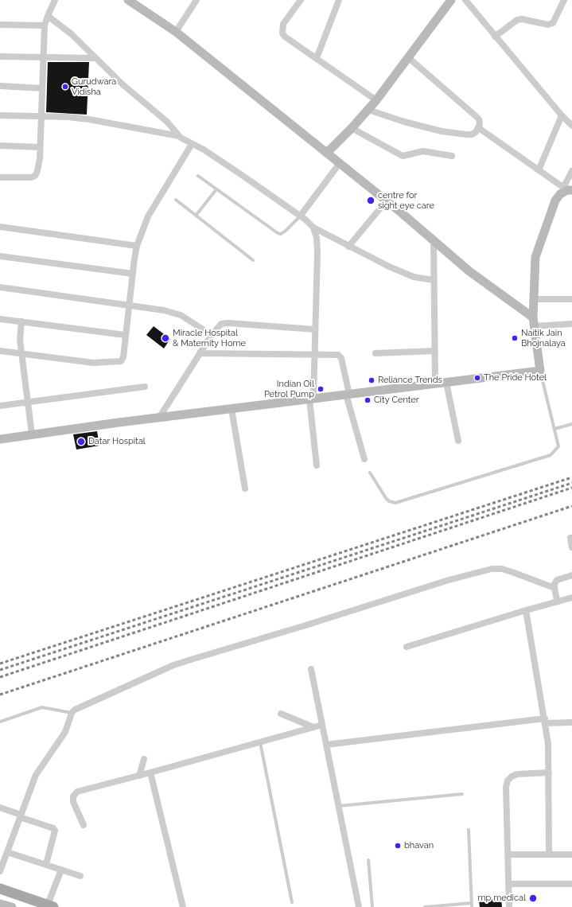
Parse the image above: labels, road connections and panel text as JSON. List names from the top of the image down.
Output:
{
  "places": [
    "Gurudwara Vidisha",
    "centre for sight eye care",
    "Miracle Hospital & Maternity Home",
    "Naitik Jain Bhojnalaya",
    "The Pride Hotel",
    "Reliance Trends",
    "Indian Oil Petrol Pump",
    "City Center",
    "Datar Hospital",
    "bhavan",
    "mp medical"
  ]
}
